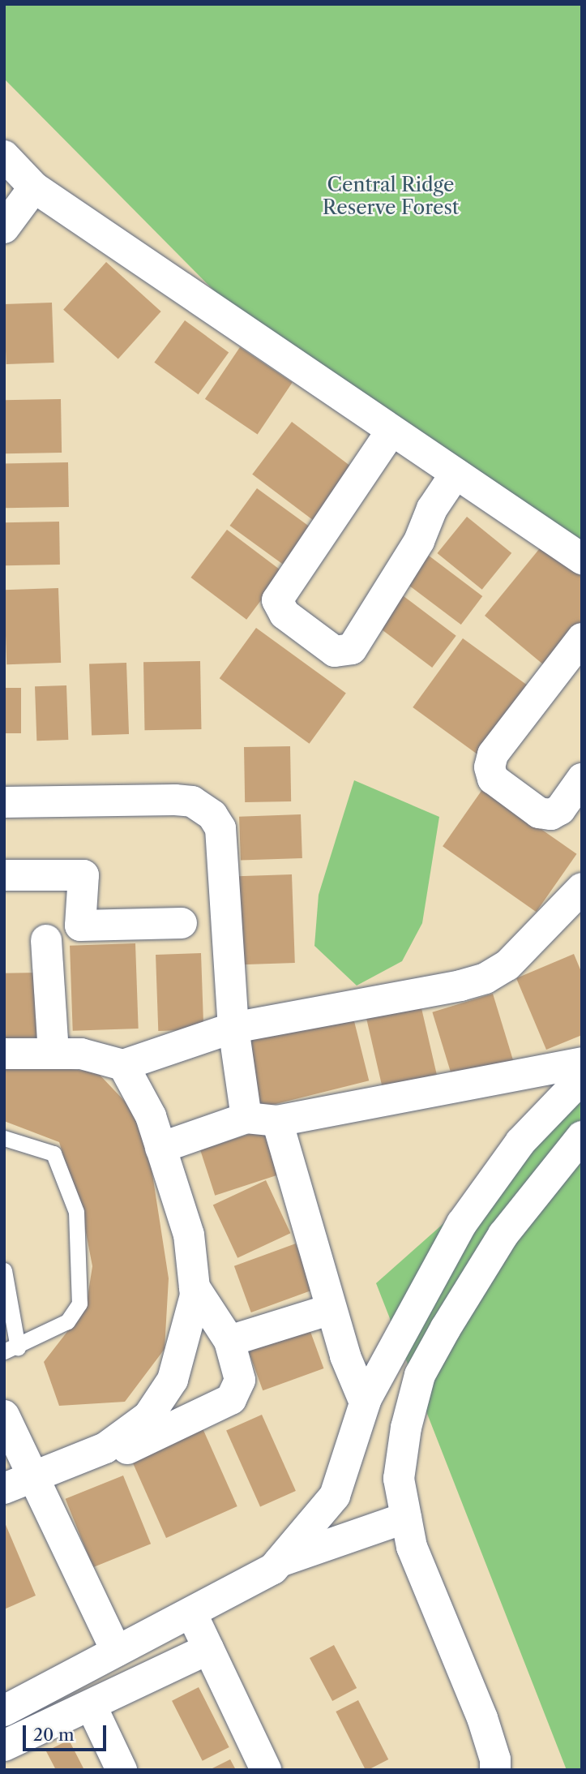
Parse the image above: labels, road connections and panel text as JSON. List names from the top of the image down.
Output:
{
  "parks": ["Central Ridge Reserve Forest"],
  "scale_bar": "20 m"
}
